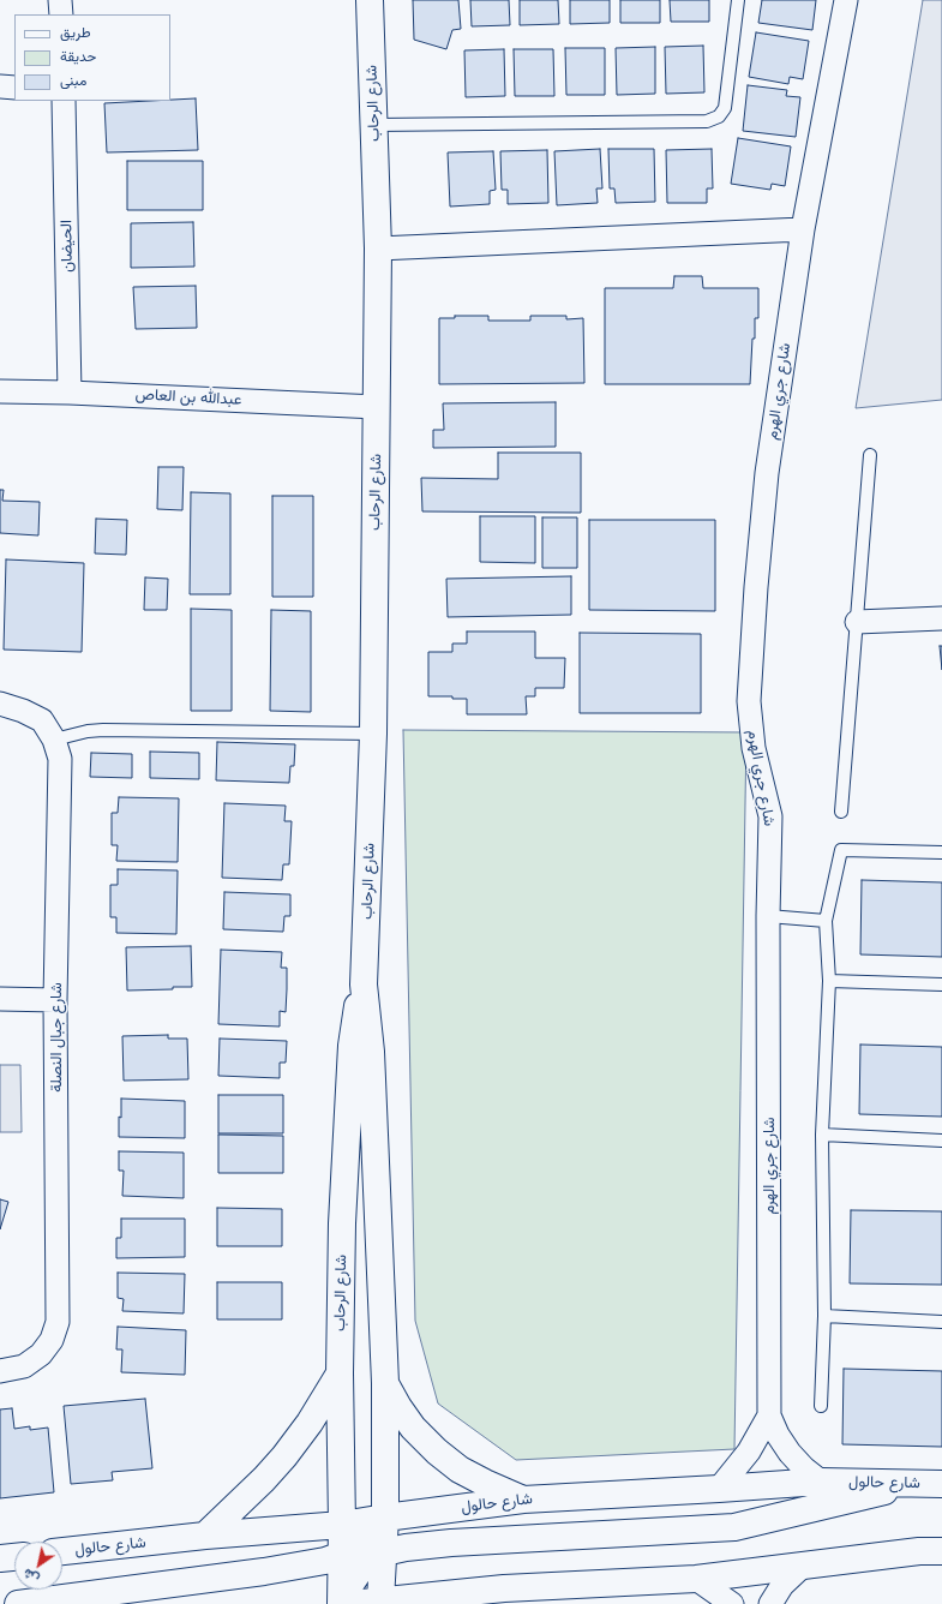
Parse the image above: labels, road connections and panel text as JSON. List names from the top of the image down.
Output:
{
  "streets": {
    "main road": ["شارع الرحاب", "شارع حالول"],
    "street": [
      "الحيضان",
      "شارع جري الهرم",
      "عبدالله بن العاص",
      "شارع جبال النصلة"
    ]
  },
  "crossings": [
    ["شارع الرحاب", "عبدالله بن العاص"],
    ["شارع الرحاب", "شارع حالول"],
    ["الحيضان", "عبدالله بن العاص"],
    ["شارع جري الهرم", "شارع حالول"]
  ],
  "legend": ["طريق", "حديقة", "مبنى"],
  "north": "bottom left"
}
